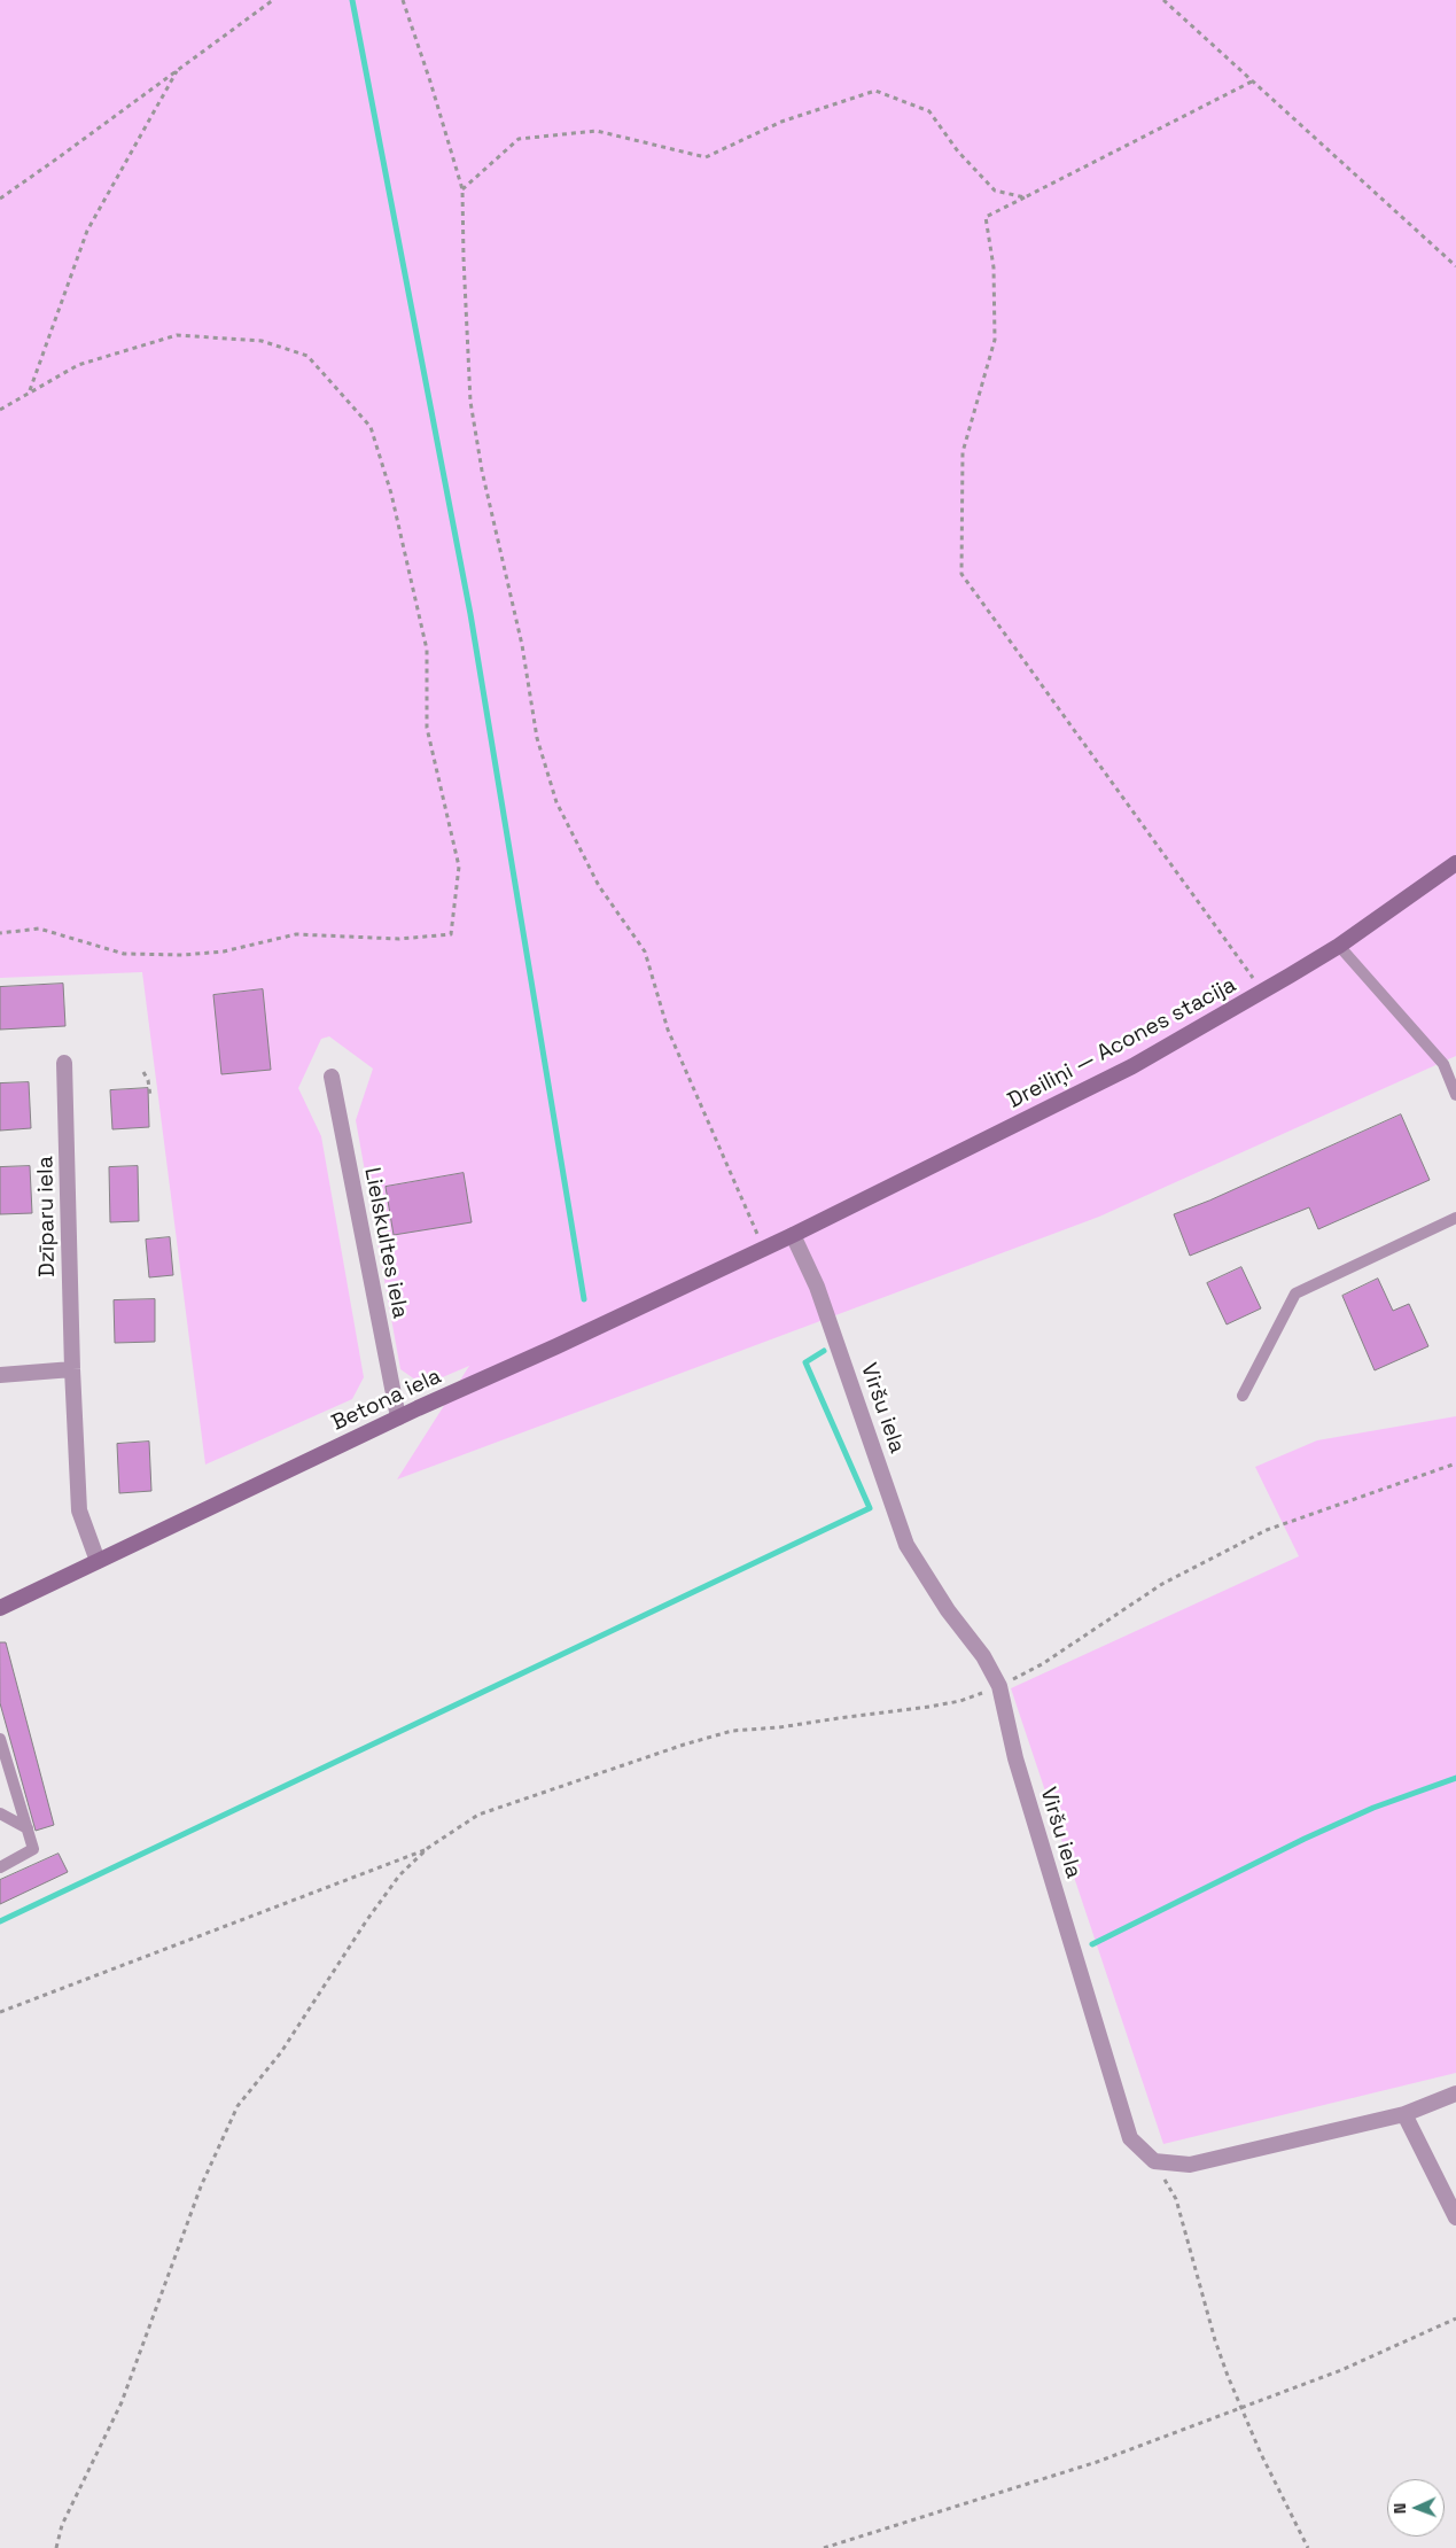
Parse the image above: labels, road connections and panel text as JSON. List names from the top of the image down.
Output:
{
  "streets": {
    "main road": ["Dreiliņi — Acones stacija", "Betona iela"],
    "street": ["Dzīparu iela", "Lielskultes iela", "Viršu iela"]
  },
  "crossings": [
    ["Dreiliņi — Acones stacija", "Betona iela"],
    ["Dreiliņi — Acones stacija", "Viršu iela"],
    ["Dzīparu iela", "Betona iela"],
    ["Lielskultes iela", "Betona iela"],
    ["Betona iela", "Viršu iela"]
  ],
  "north": "left"
}
